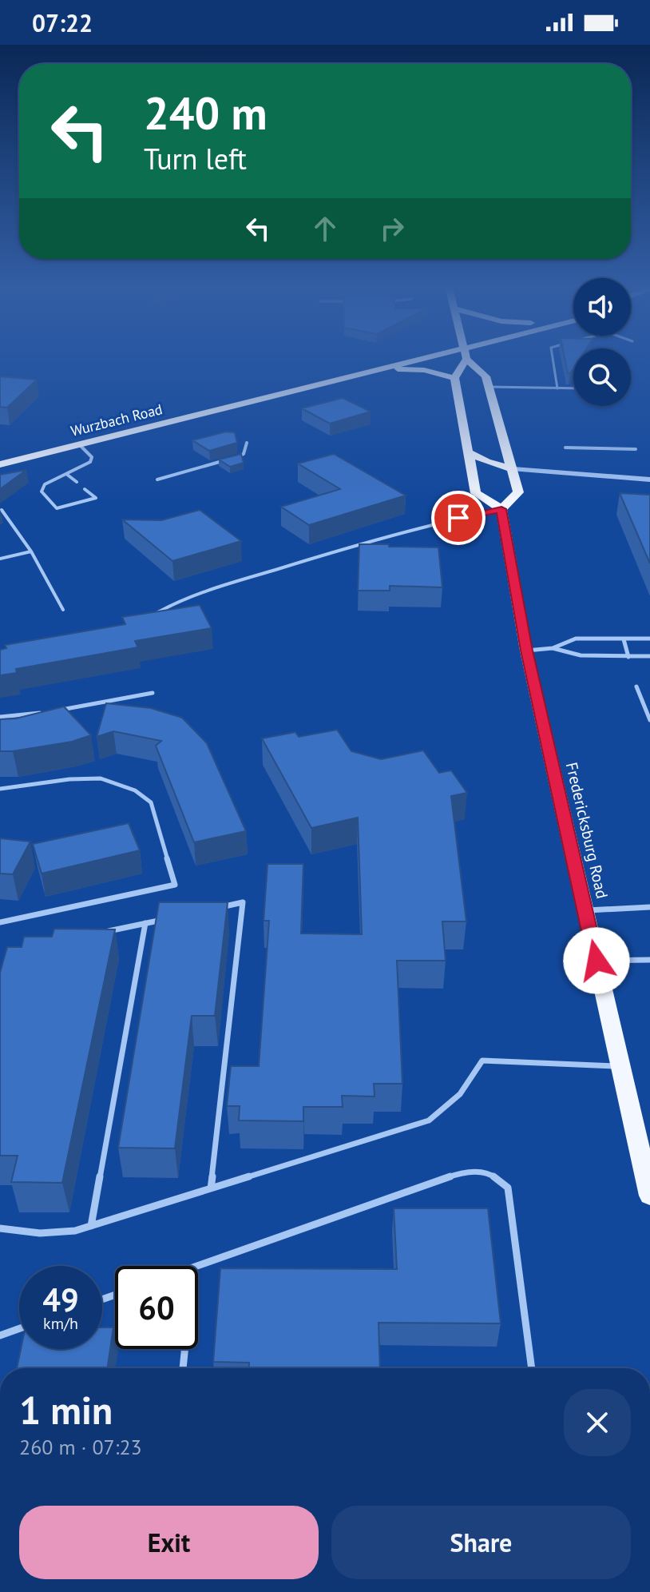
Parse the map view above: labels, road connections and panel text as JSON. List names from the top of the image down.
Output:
{
  "streets": {
    "main road": ["Wurzbach Road", "Fredericksburg Road"]
  },
  "page": {
    "status": "07:22",
    "turn": ["240 m", "Turn left"],
    "speed": "49 km/h",
    "limit": "60",
    "heading": ["1 min", "260 m · 07:23"],
    "buttons": ["Exit", "Share"]
  }
}
